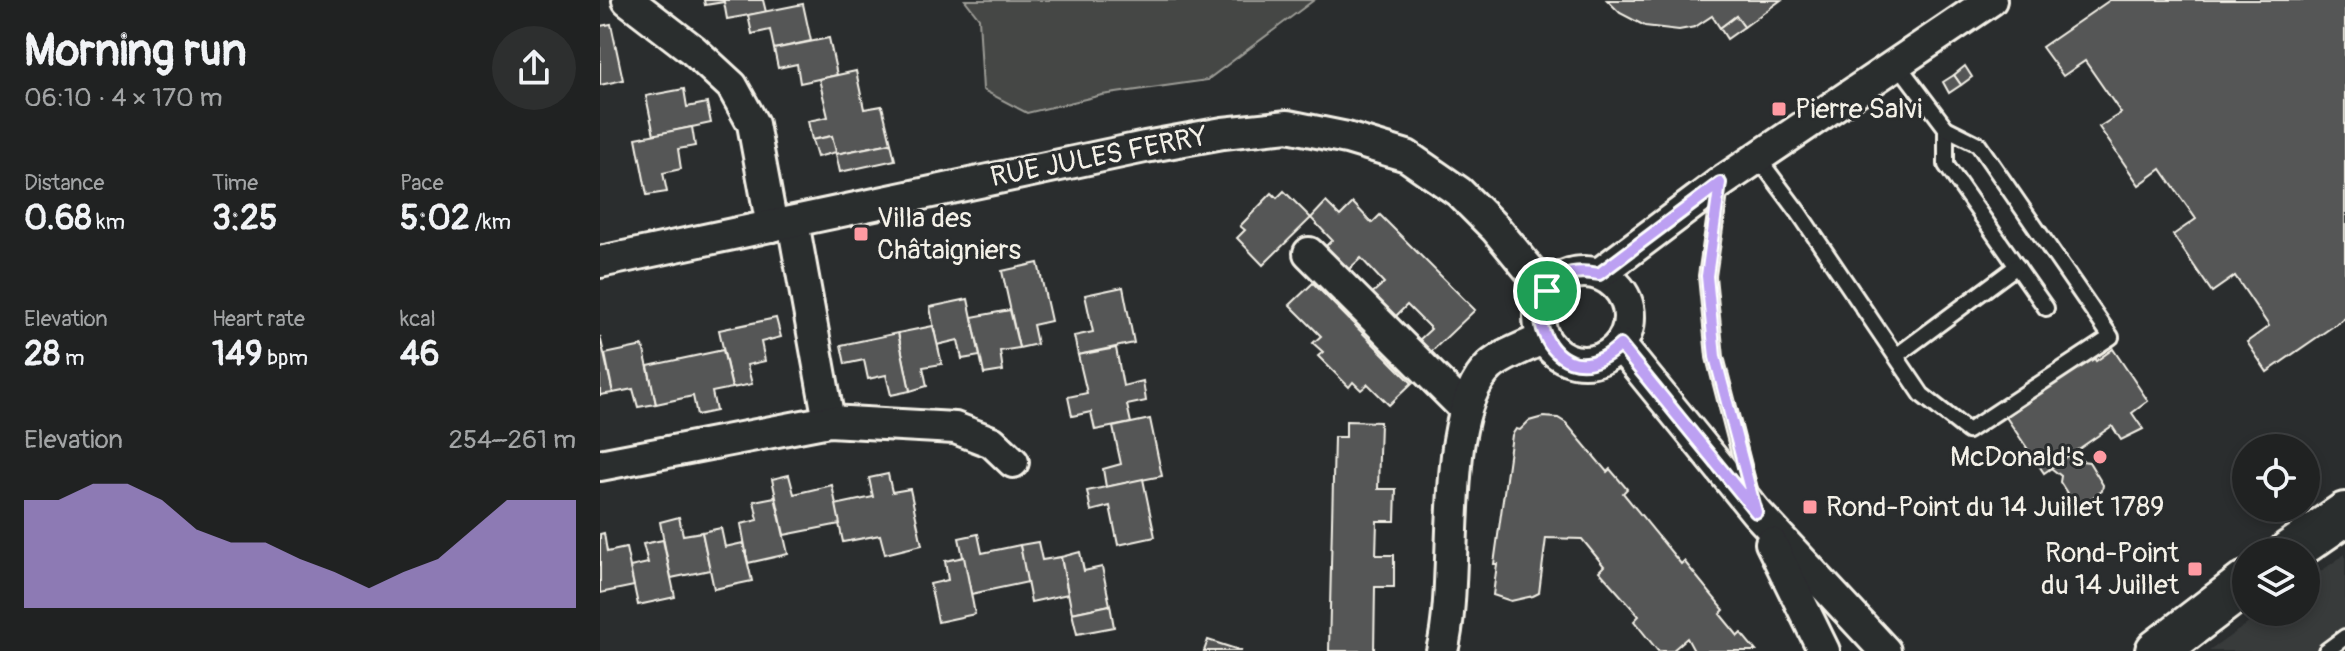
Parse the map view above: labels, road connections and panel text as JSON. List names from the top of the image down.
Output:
{
  "streets": {
    "street": ["RUE JULES FERRY"]
  },
  "places": {
    "transit": [
      "Pierre Salvi",
      "Villa des Châtaigniers",
      "Rond-Point du 14 Juillet 1789",
      "Rond-Point du 14 Juillet"
    ],
    "other": ["McDonald's"]
  },
  "page": {
    "heading": ["Morning run", "06:10 · 4 × 170 m"],
    "stats": [
      ["Distance", "0.68 km"],
      ["Time", "3:25"],
      ["Pace", "5:02 /km"],
      ["Elevation", "28 m"],
      ["Heart rate", "149 bpm"],
      ["kcal", "46"]
    ],
    "chart": ["Elevation", "254–261 m"]
  }
}
